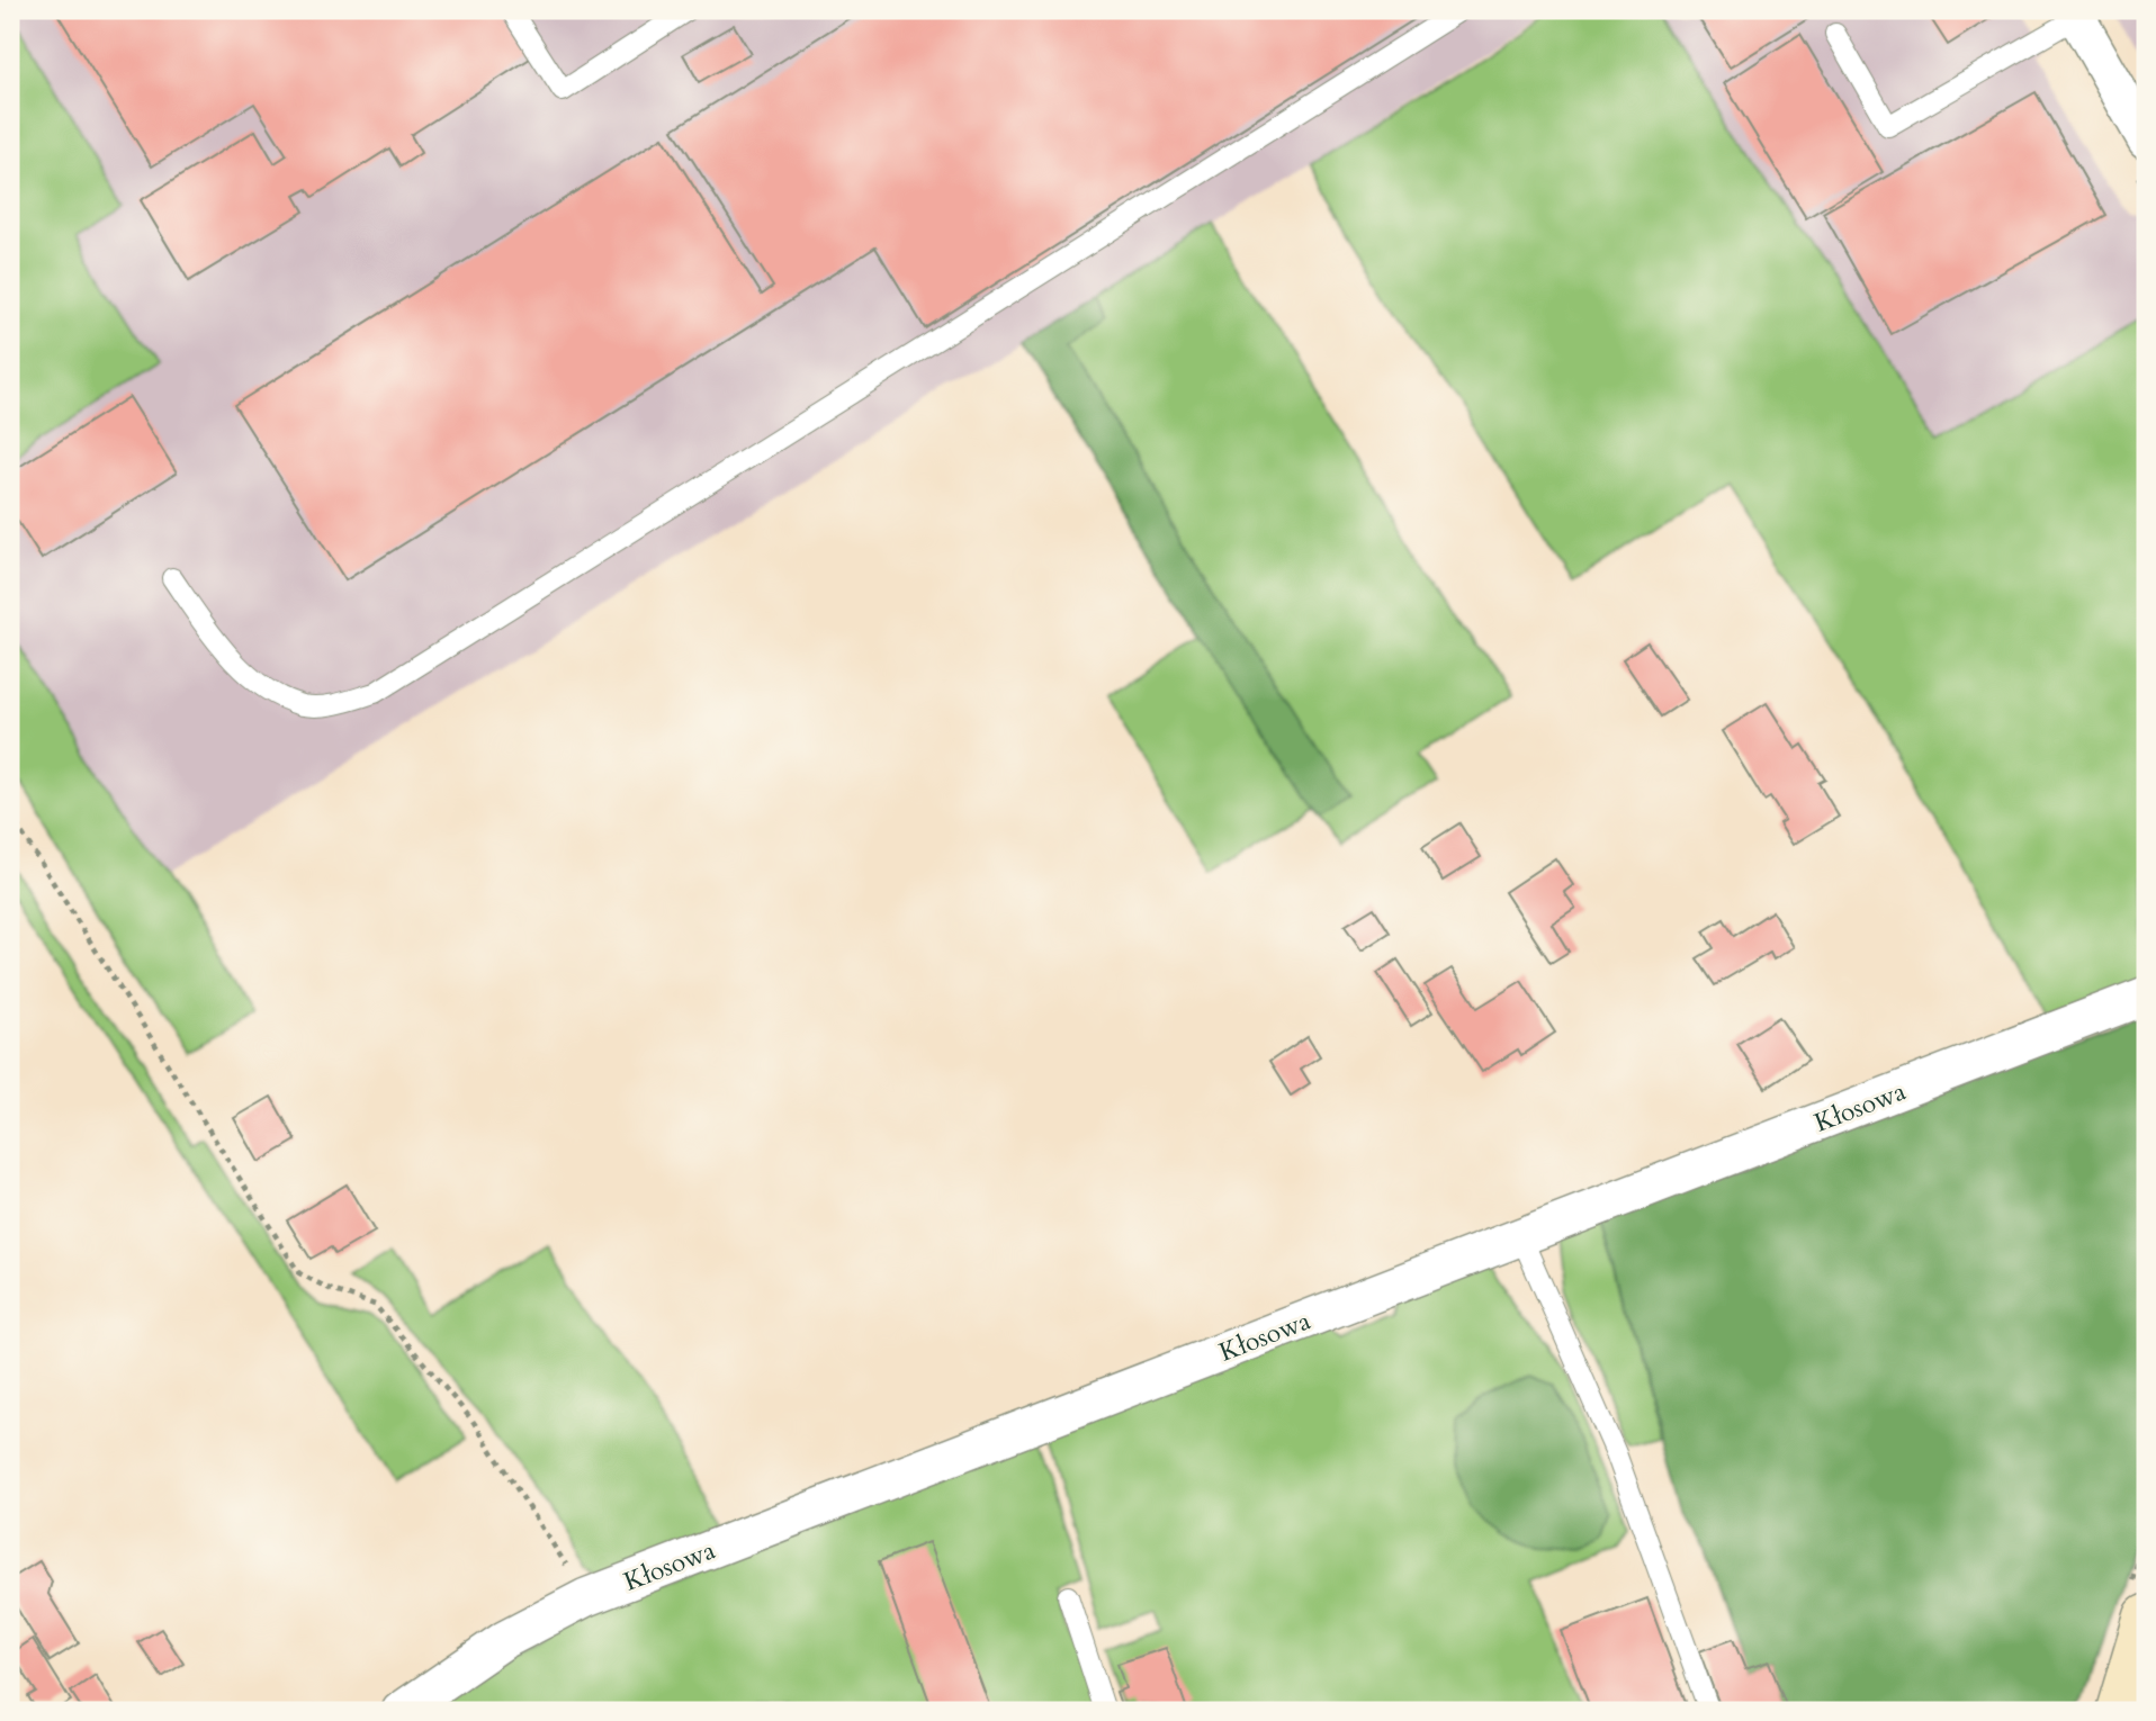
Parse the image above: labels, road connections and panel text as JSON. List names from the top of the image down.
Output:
{
  "streets": {
    "street": ["Kłosowa"]
  }
}
